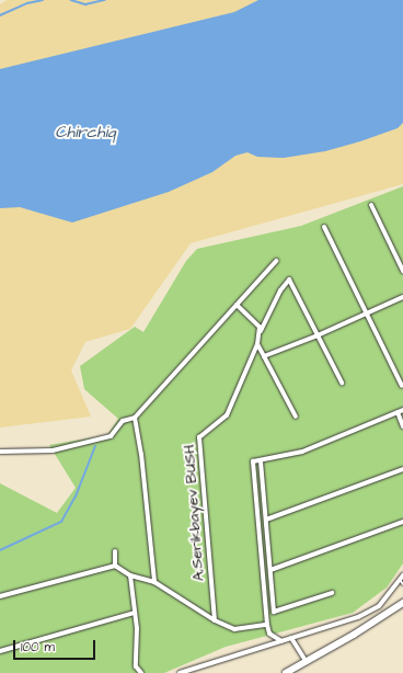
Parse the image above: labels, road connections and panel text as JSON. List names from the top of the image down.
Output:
{
  "streets": {
    "street": ["A,Serikbayev BUSH"]
  },
  "water": ["Chirchiq"],
  "scale_bar": "100 m"
}
